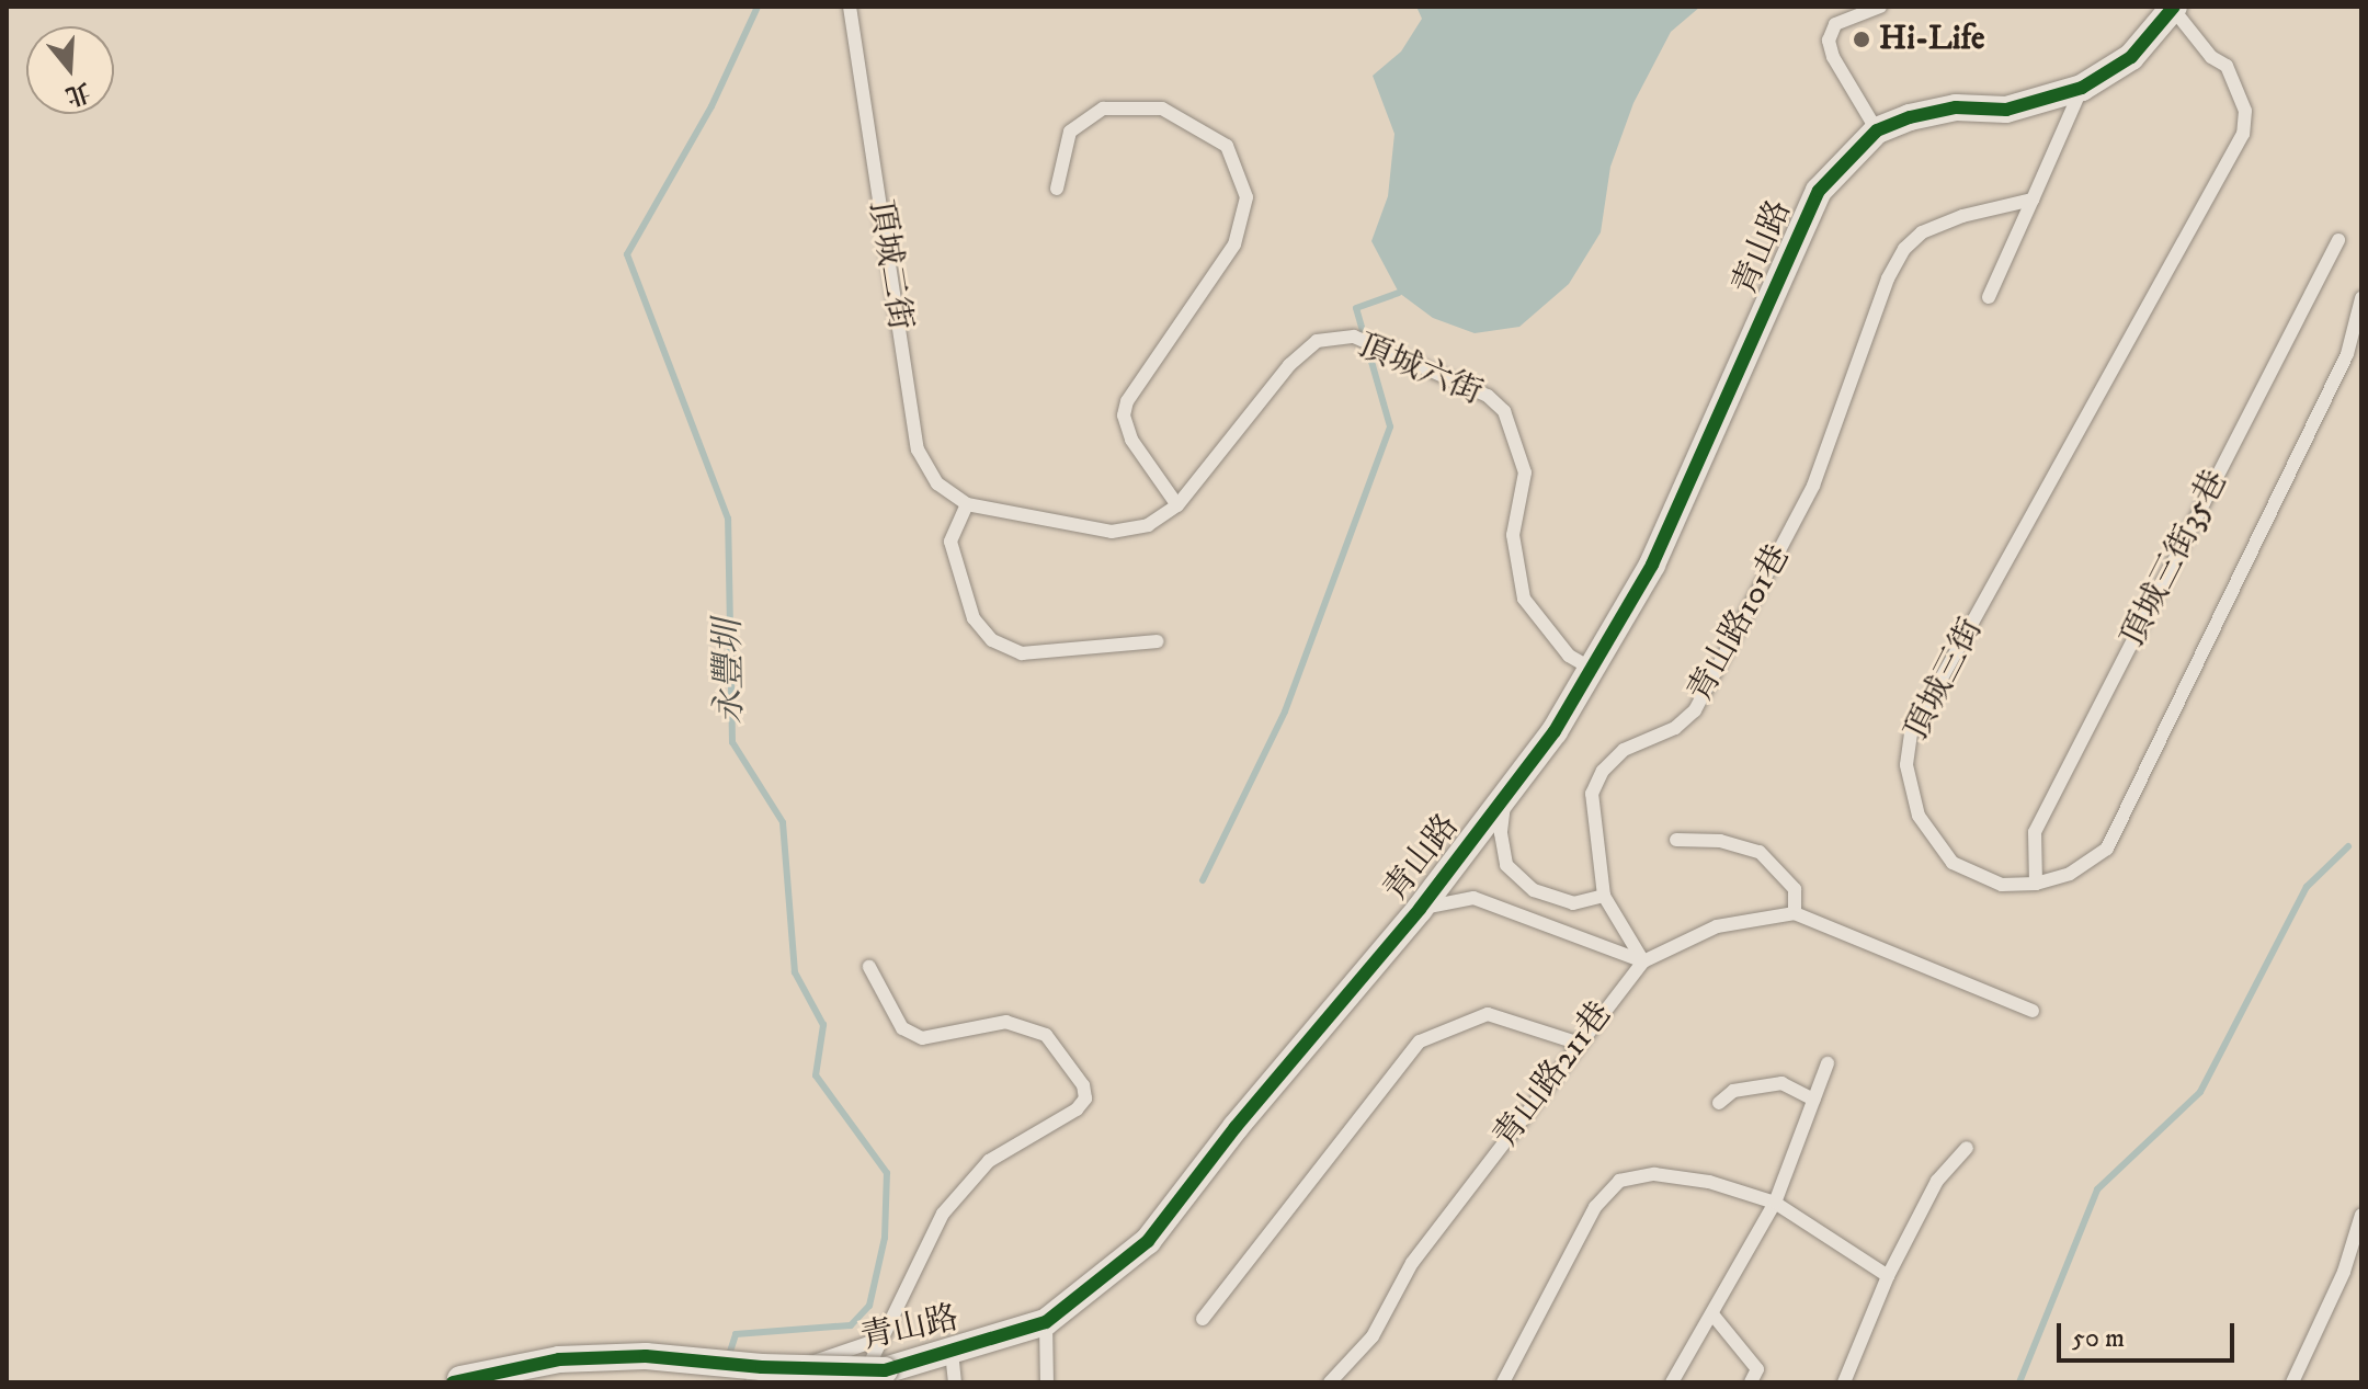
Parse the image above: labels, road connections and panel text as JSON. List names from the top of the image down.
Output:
{
  "streets": {
    "street": ["青山路"],
    "lane": [
      "頂城二街",
      "頂城六街",
      "頂城三街35巷",
      "青山路101巷",
      "頂城三街",
      "青山路211巷"
    ]
  },
  "crossings": [
    ["青山路", "頂城六街"],
    ["青山路", "頂城三街"],
    ["頂城二街", "頂城六街"],
    ["頂城三街35巷", "頂城三街"],
    ["青山路101巷", "青山路211巷"]
  ],
  "water": ["永豐圳"],
  "places": ["Hi-Life"],
  "scale_bar": "50 m",
  "north": "bottom"
}
